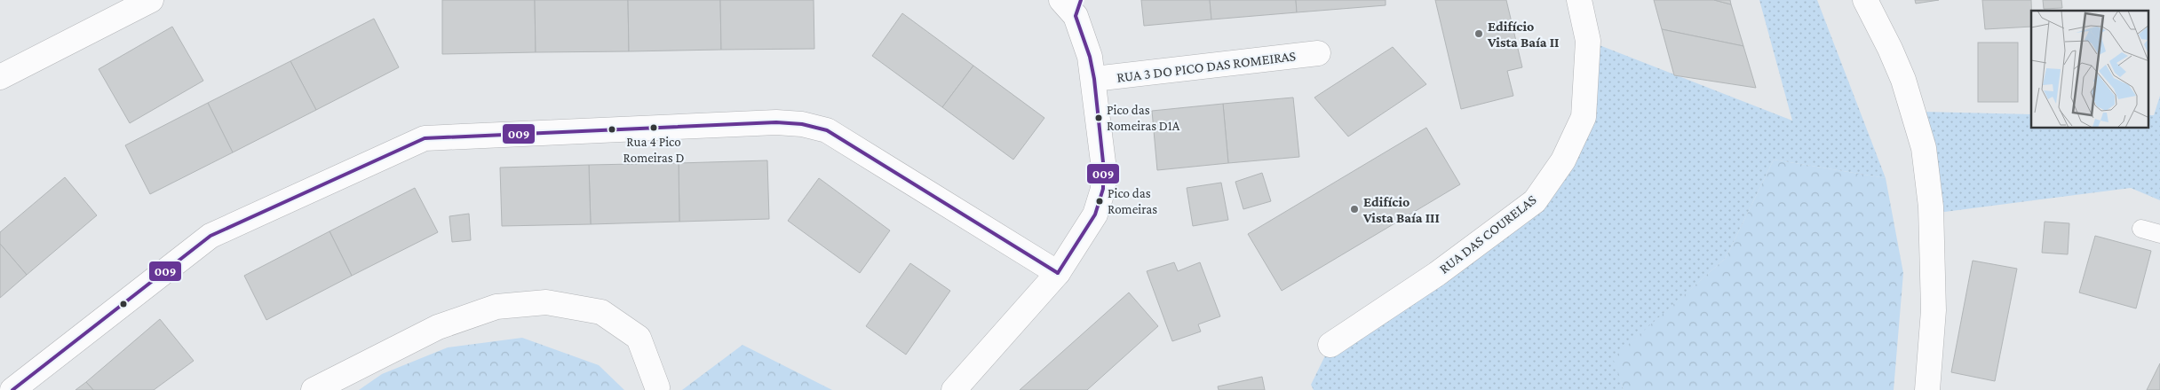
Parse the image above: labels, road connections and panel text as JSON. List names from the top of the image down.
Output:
{
  "streets": {
    "street": ["RUA 3 DO PICO DAS ROMEIRAS", "RUA DAS COURELAS"]
  },
  "places": [
    "Edifício Vista Baía II",
    "Pico das Romeiras D1A",
    "Rua 4 Pico Romeiras D",
    "Pico das Romeiras",
    "Edifício Vista Baía III"
  ],
  "lines": ["transit line 009"]
}
